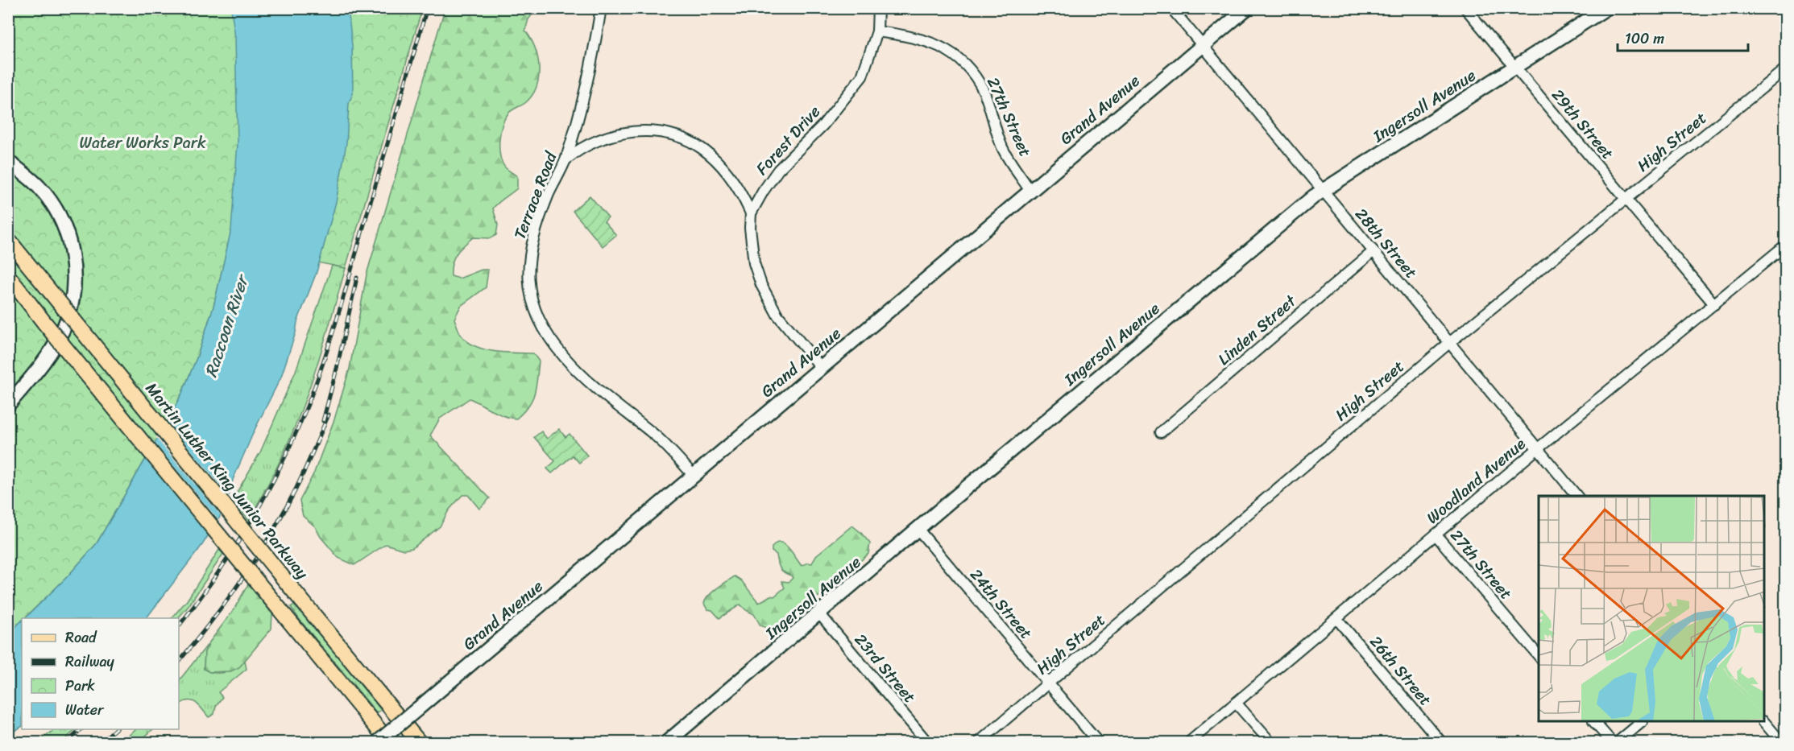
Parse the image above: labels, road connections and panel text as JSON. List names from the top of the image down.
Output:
{
  "streets": {
    "main road": ["Ingersoll Avenue", "Grand Avenue", "Martin Luther King Junior Parkway"],
    "street": [
      "27th Street",
      "29th Street",
      "Forest Drive",
      "High Street",
      "Terrace Road",
      "28th Street",
      "Linden Street",
      "Woodland Avenue",
      "24th Street",
      "23rd Street",
      "26th Street"
    ]
  },
  "crossings": [
    ["Ingersoll Avenue", "29th Street"],
    ["Ingersoll Avenue", "28th Street"],
    ["Ingersoll Avenue", "24th Street"],
    ["Ingersoll Avenue", "23rd Street"],
    ["Grand Avenue", "27th Street"],
    ["Grand Avenue", "Terrace Road"],
    ["Grand Avenue", "28th Street"],
    ["27th Street", "Forest Drive"],
    ["27th Street", "Woodland Avenue"],
    ["29th Street", "High Street"],
    ["29th Street", "Woodland Avenue"],
    ["High Street", "28th Street"],
    ["High Street", "24th Street"],
    ["28th Street", "Linden Street"],
    ["28th Street", "Woodland Avenue"],
    ["Woodland Avenue", "26th Street"]
  ],
  "water": ["Raccoon River"],
  "parks": ["Water Works Park"],
  "legend": [
    "Road",
    "Railway",
    "Park",
    "Water"
  ],
  "scale_bar": "100 m"
}
